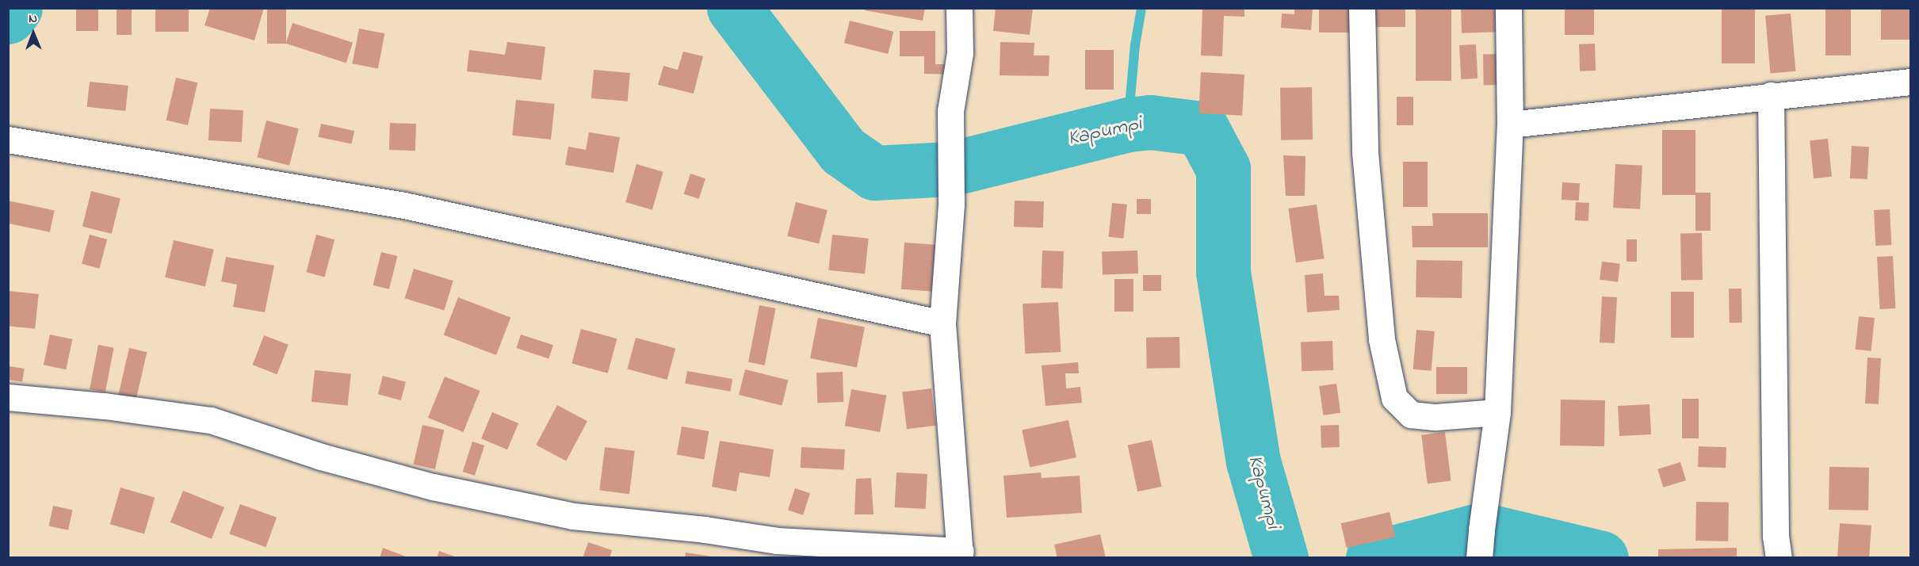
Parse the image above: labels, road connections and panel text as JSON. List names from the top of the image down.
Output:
{
  "water": ["Kapumpi"],
  "north": "top"
}
